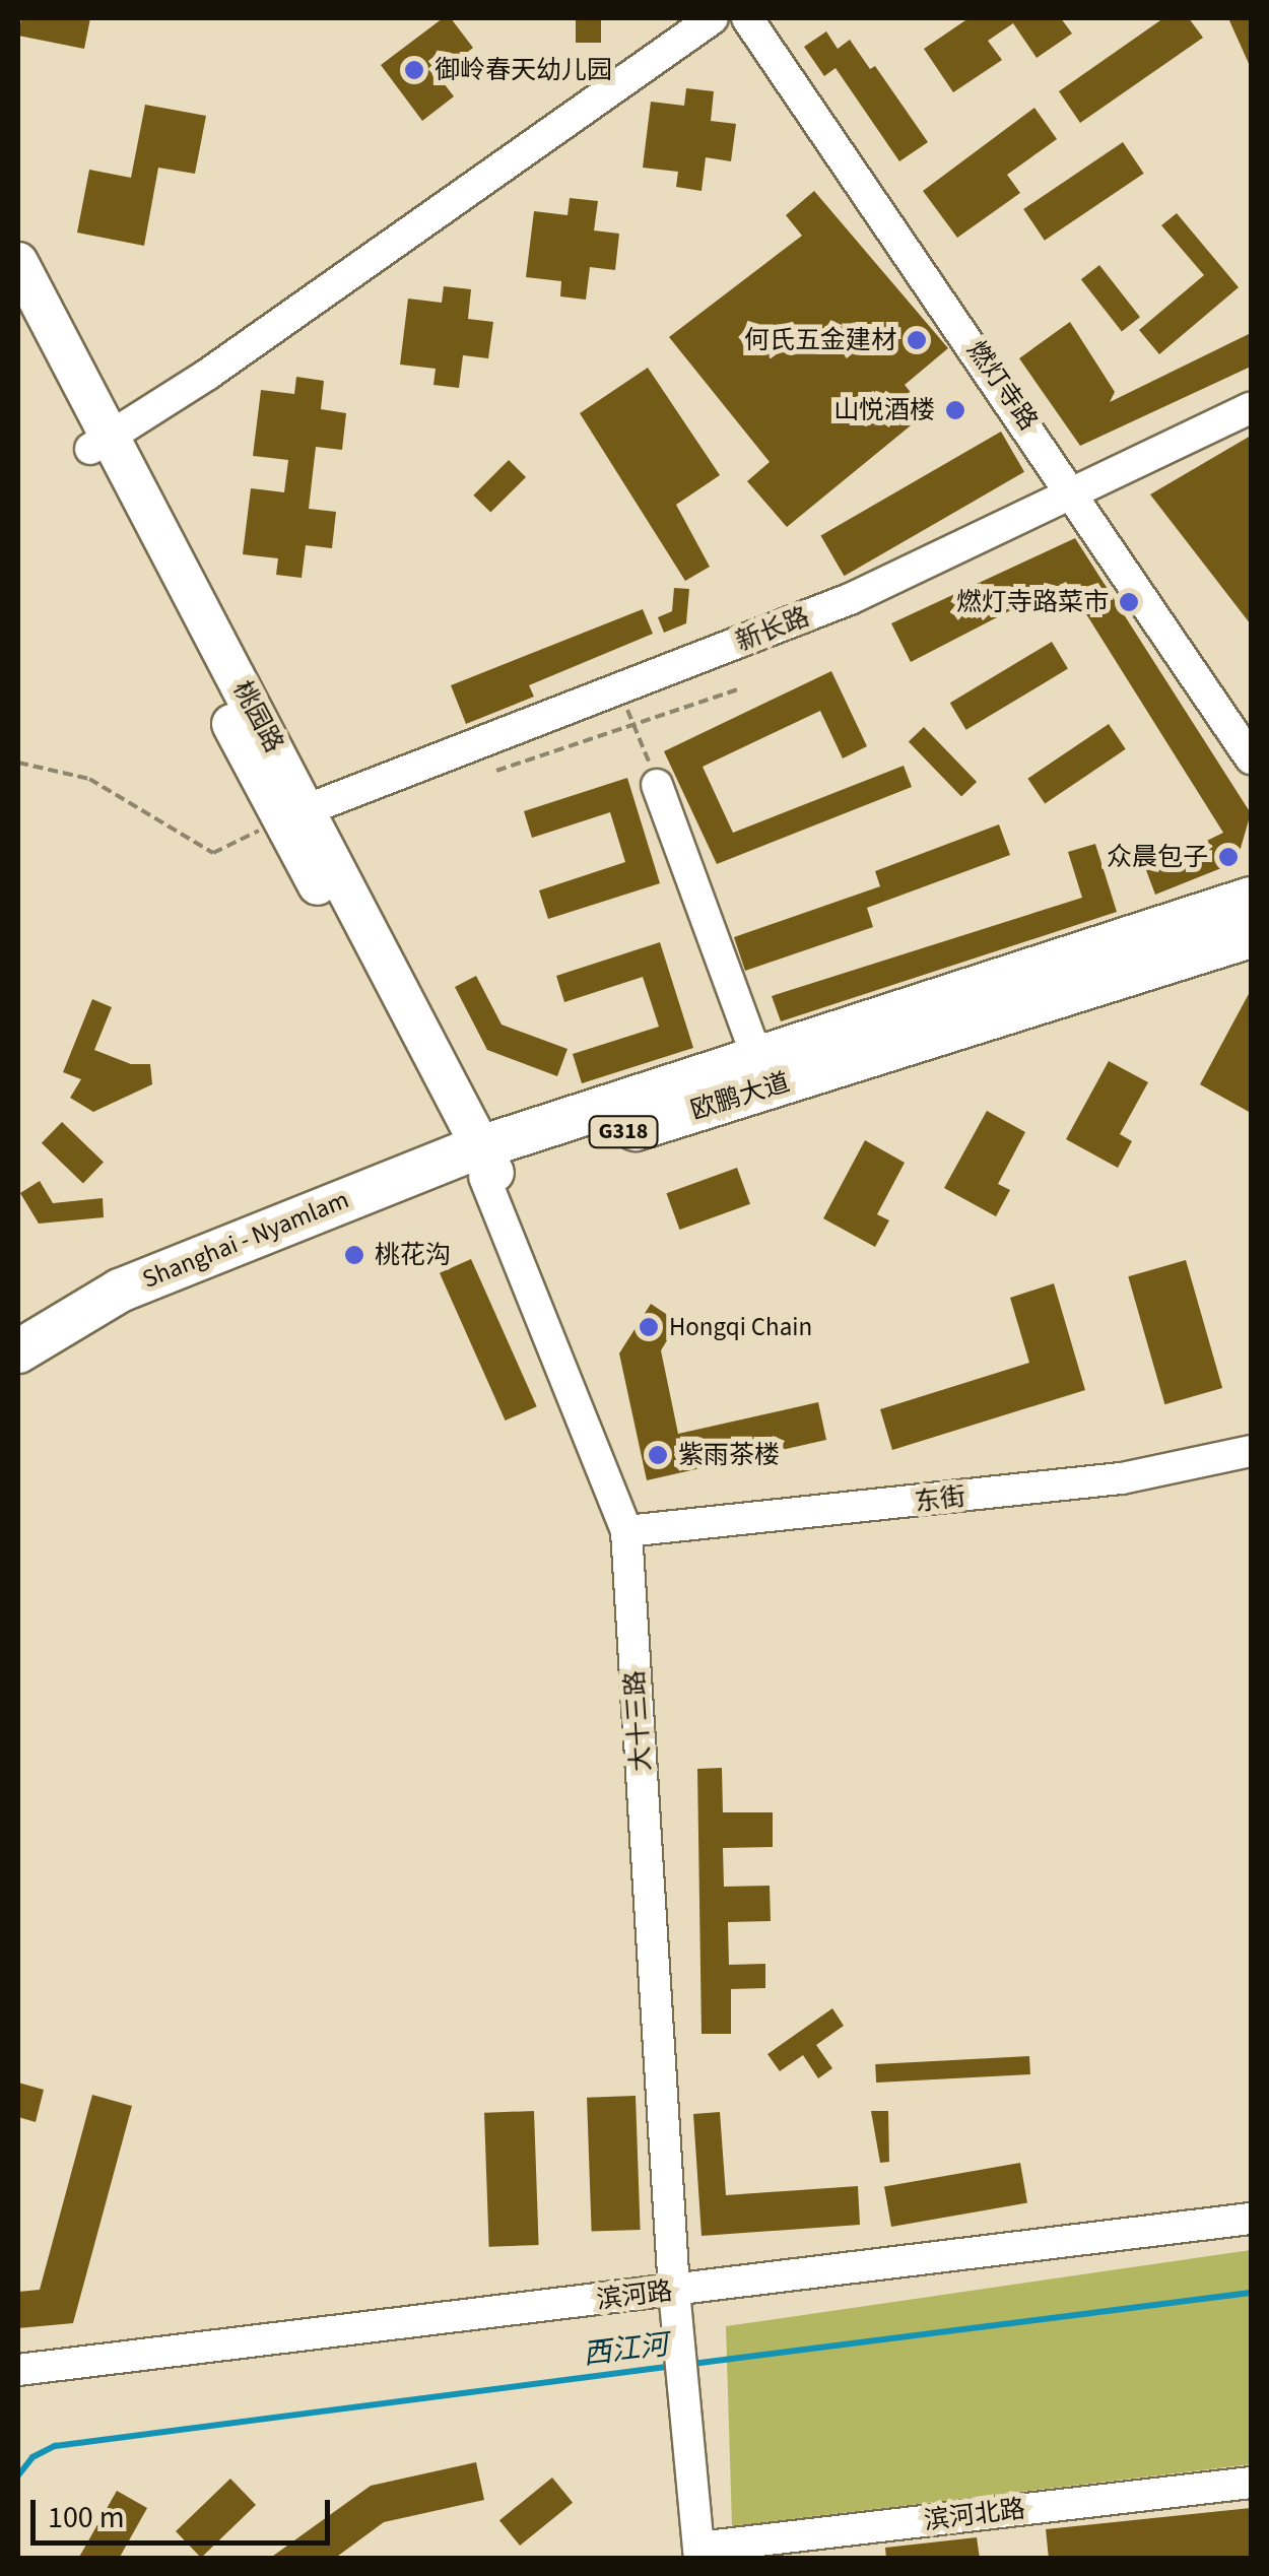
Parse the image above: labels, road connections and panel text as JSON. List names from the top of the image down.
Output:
{
  "streets": {
    "highway": ["欧鹏大道", "G318", "Shanghai - Nyamlam"],
    "main road": ["桃园路"],
    "street": [
      "燃灯寺路",
      "新长路",
      "东街",
      "大十三路",
      "滨河路",
      "滨河北路"
    ]
  },
  "crossings": [
    ["燃灯寺路", "新长路"],
    ["新长路", "桃园路"],
    ["桃园路", "欧鹏大道"],
    ["桃园路", "Shanghai - Nyamlam"],
    ["桃园路", "大十三路"],
    ["欧鹏大道", "Shanghai - Nyamlam"],
    ["欧鹏大道", "大十三路"],
    ["Shanghai - Nyamlam", "大十三路"],
    ["东街", "大十三路"],
    ["大十三路", "滨河路"],
    ["大十三路", "滨河北路"]
  ],
  "water": ["西江河"],
  "places": [
    "御岭春天幼儿园",
    "何氏五金建材",
    "山悦酒楼",
    "燃灯寺路菜市",
    "众晨包子",
    "桃花沟",
    "Hongqi Chain",
    "紫雨茶楼"
  ],
  "scale_bar": "100 m"
}
